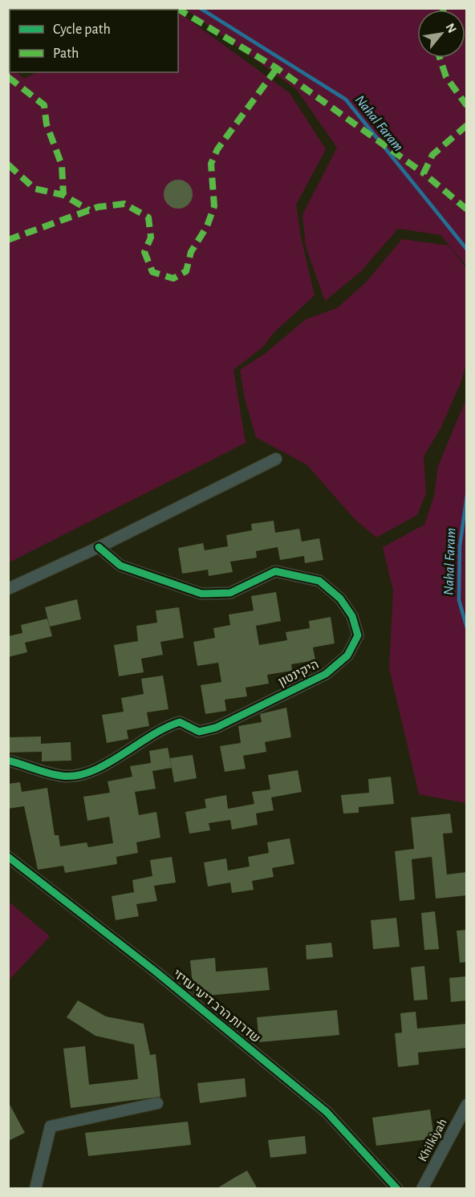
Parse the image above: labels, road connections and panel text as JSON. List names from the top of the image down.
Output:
{
  "streets": {
    "street": ["היקינטון", "שדרות הרב דיעי עזיזי", "Khilkiyah"]
  },
  "water": ["Nahal Faram"],
  "legend": ["Cycle path", "Path"],
  "north": "top right"
}
